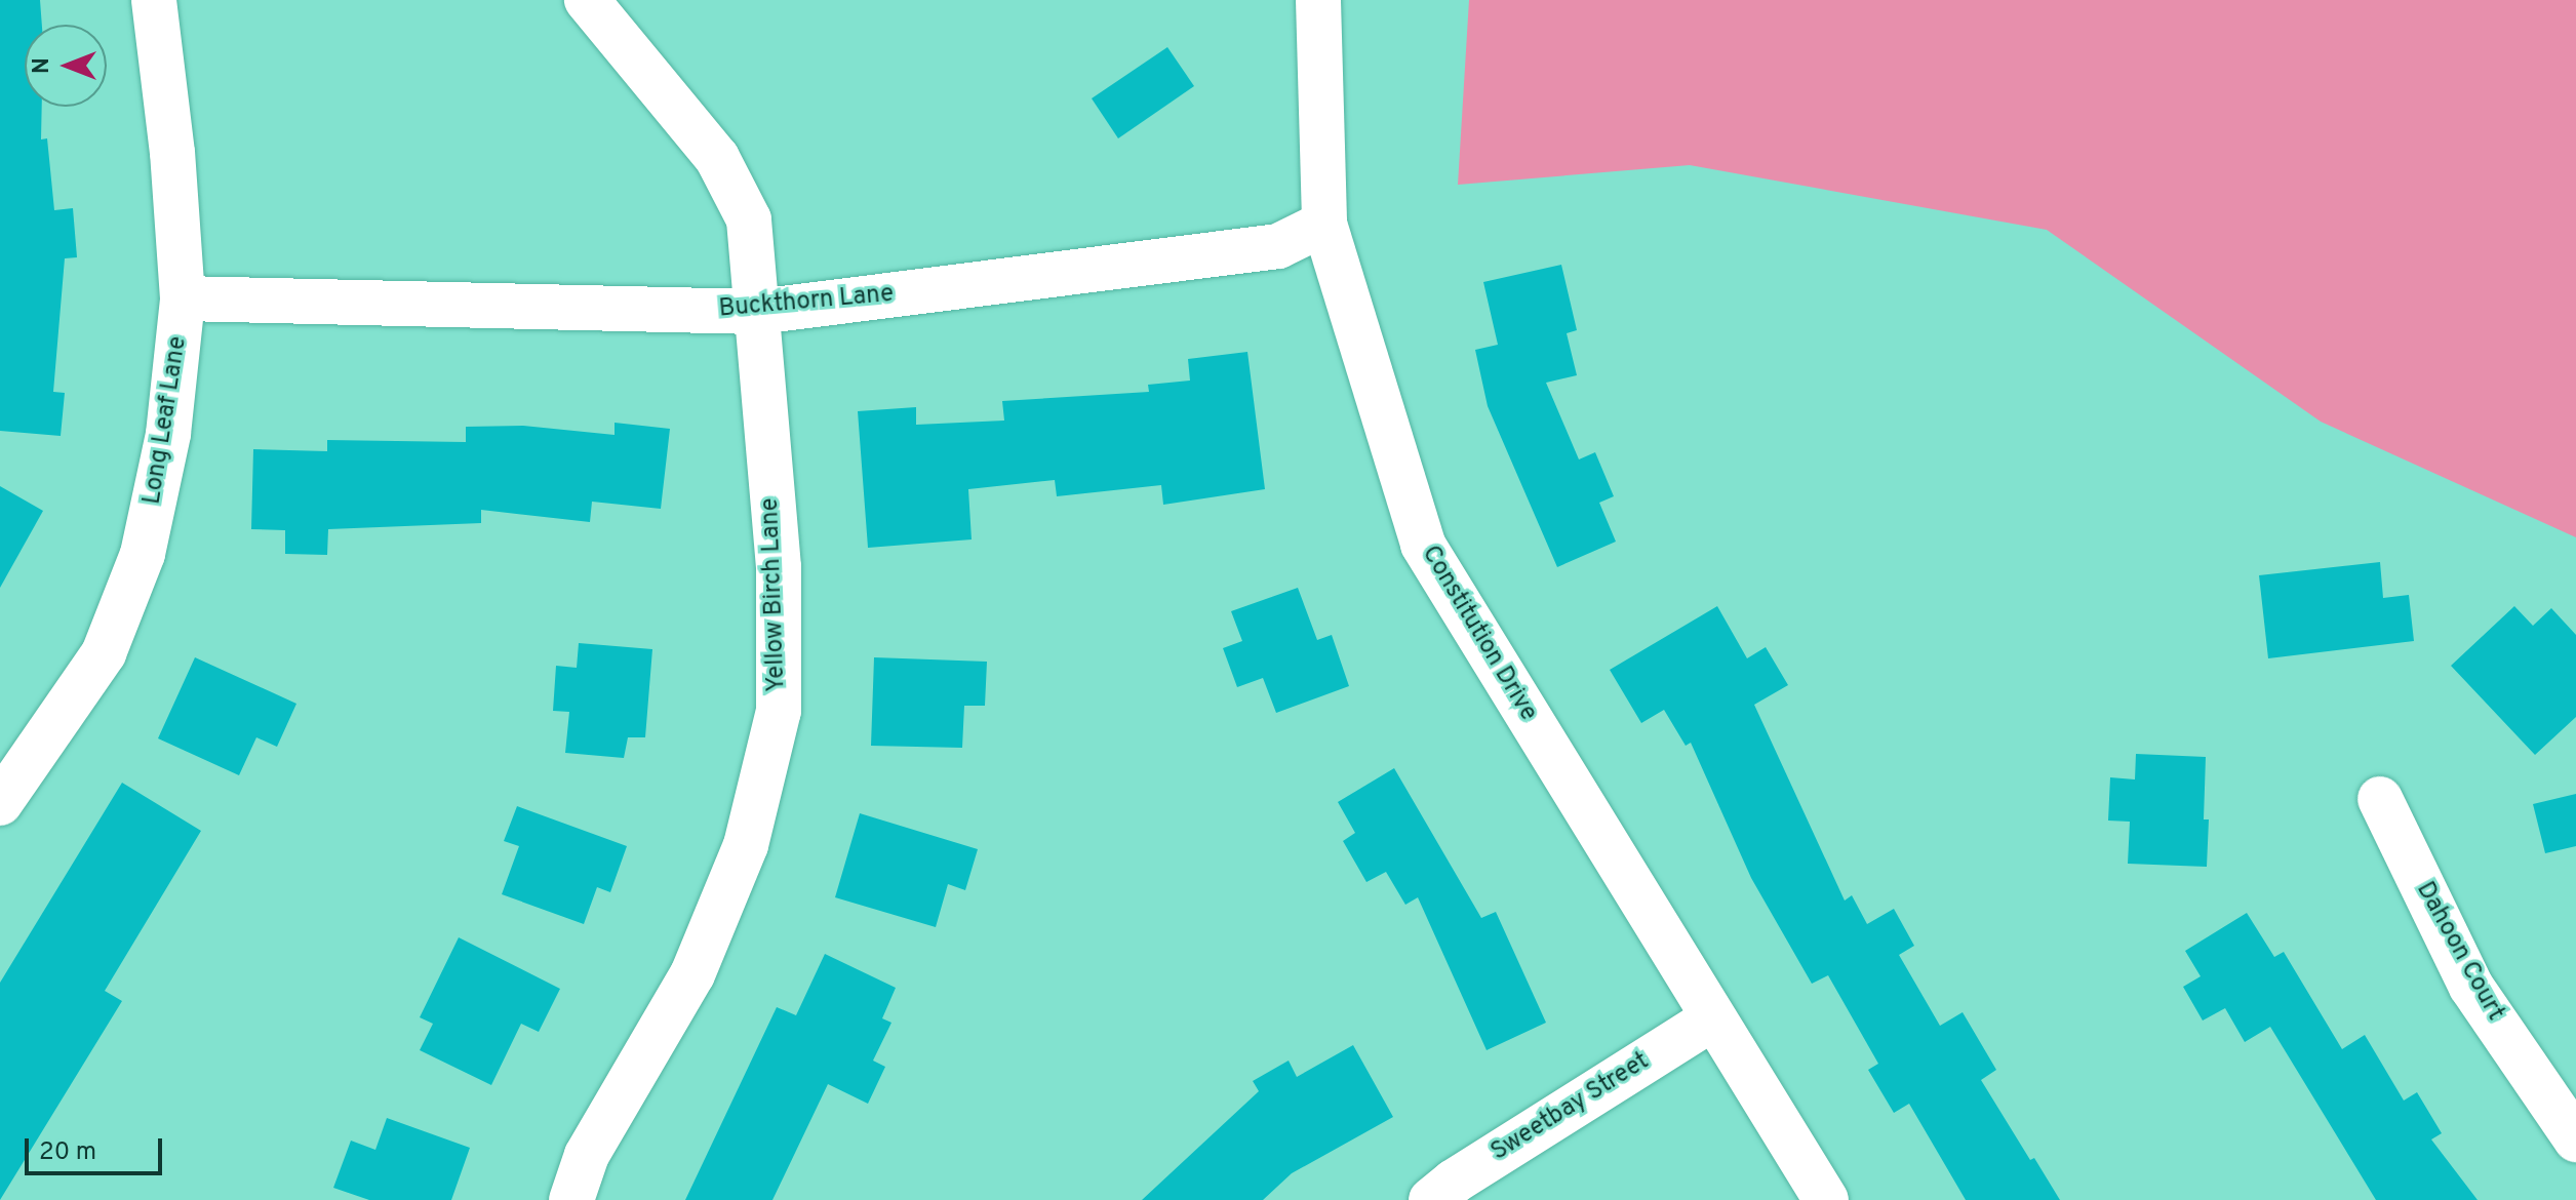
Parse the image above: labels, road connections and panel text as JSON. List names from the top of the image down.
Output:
{
  "streets": {
    "street": [
      "Buckthorn Lane",
      "Long Leaf Lane",
      "Yellow Birch Lane",
      "Constitution Drive",
      "Dahoon Court",
      "Sweetbay Street"
    ]
  },
  "crossings": [
    ["Buckthorn Lane", "Long Leaf Lane"],
    ["Buckthorn Lane", "Yellow Birch Lane"],
    ["Buckthorn Lane", "Constitution Drive"],
    ["Constitution Drive", "Sweetbay Street"]
  ],
  "scale_bar": "20 m",
  "north": "left"
}
